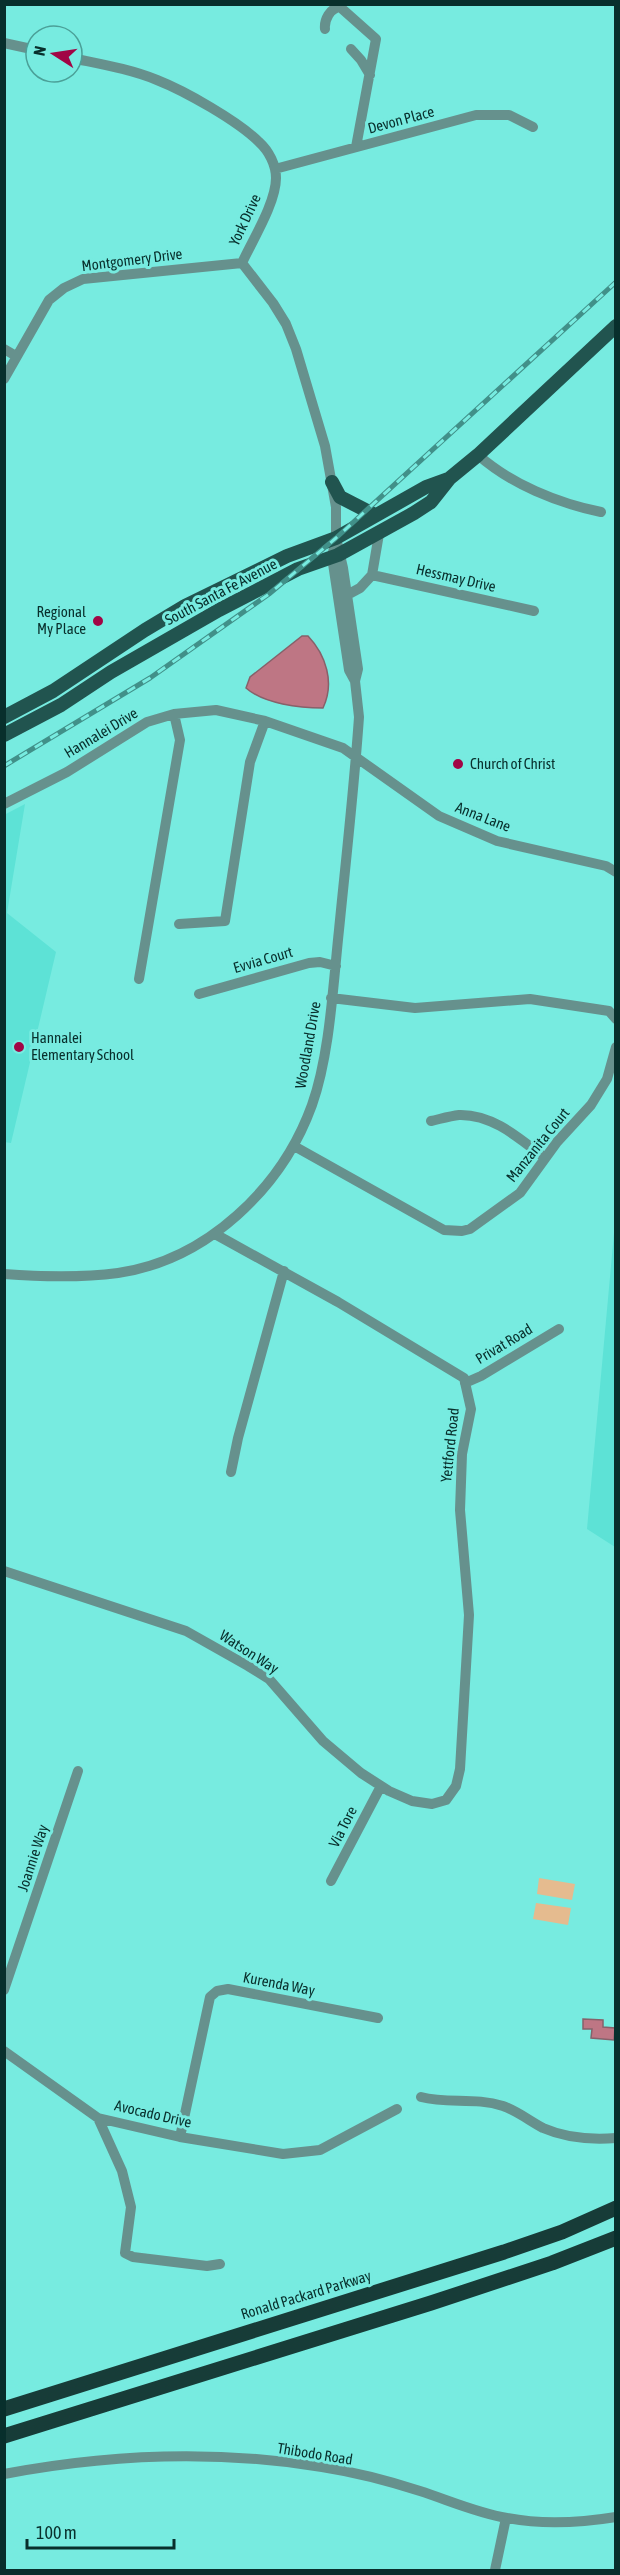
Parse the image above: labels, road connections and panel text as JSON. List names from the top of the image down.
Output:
{
  "streets": {
    "highway": ["Ronald Packard Parkway"],
    "main road": ["South Santa Fe Avenue"],
    "street": [
      "Devon Place",
      "York Drive",
      "Montgomery Drive",
      "Hessmay Drive",
      "Hannalei Drive",
      "Anna Lane",
      "Evvia Court",
      "Woodland Drive",
      "Manzanita Court",
      "Privat Road",
      "Yettford Road",
      "Watson Way",
      "Via Tore",
      "Joannie Way",
      "Kurenda Way",
      "Avocado Drive",
      "Thibodo Road"
    ]
  },
  "crossings": [
    ["Devon Place", "York Drive"],
    ["York Drive", "Montgomery Drive"],
    ["York Drive", "South Santa Fe Avenue"],
    ["York Drive", "Woodland Drive"],
    ["South Santa Fe Avenue", "Woodland Drive"],
    ["Hannalei Drive", "Anna Lane"],
    ["Hannalei Drive", "Woodland Drive"],
    ["Anna Lane", "Woodland Drive"],
    ["Evvia Court", "Woodland Drive"],
    ["Woodland Drive", "Manzanita Court"],
    ["Privat Road", "Yettford Road"],
    ["Yettford Road", "Watson Way"],
    ["Watson Way", "Via Tore"],
    ["Kurenda Way", "Avocado Drive"]
  ],
  "places": ["Regional My Place", "Church of Christ", "Hannalei Elementary School"],
  "scale_bar": "100 m",
  "north": "left"
}
